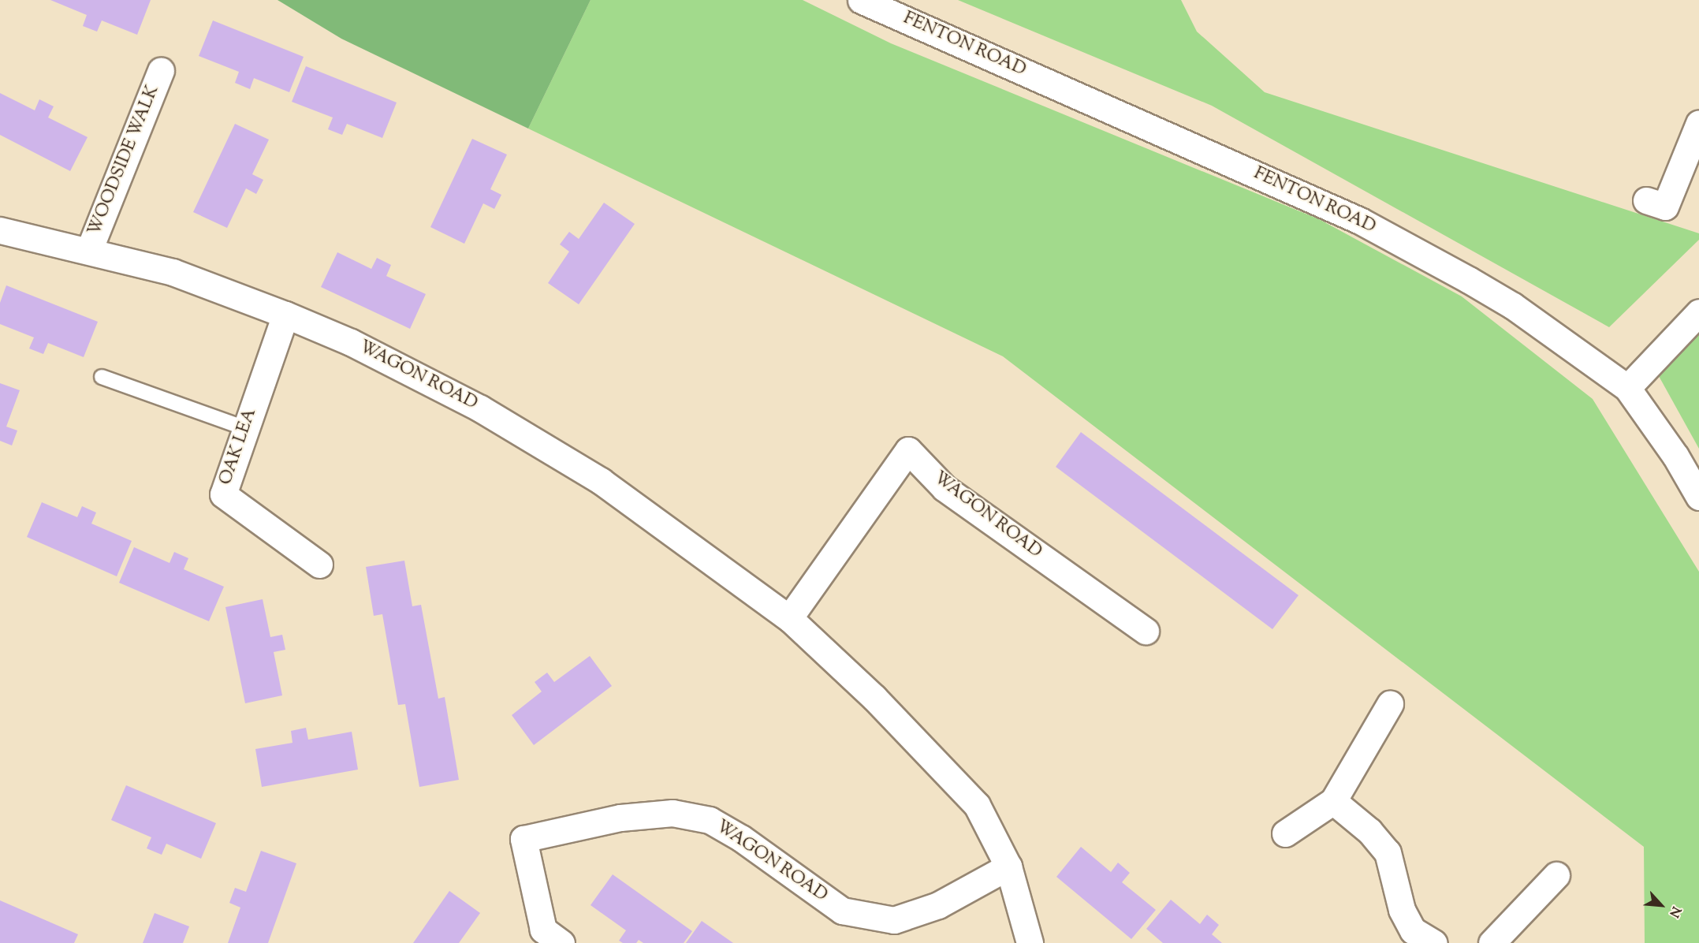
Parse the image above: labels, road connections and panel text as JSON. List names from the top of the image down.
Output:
{
  "streets": {
    "street": [
      "FENTON ROAD",
      "WOODSIDE WALK",
      "WAGON ROAD",
      "OAK LEA"
    ]
  },
  "crossings": [
    ["WOODSIDE WALK", "WAGON ROAD"],
    ["WAGON ROAD", "OAK LEA"]
  ],
  "north": "bottom right"
}
